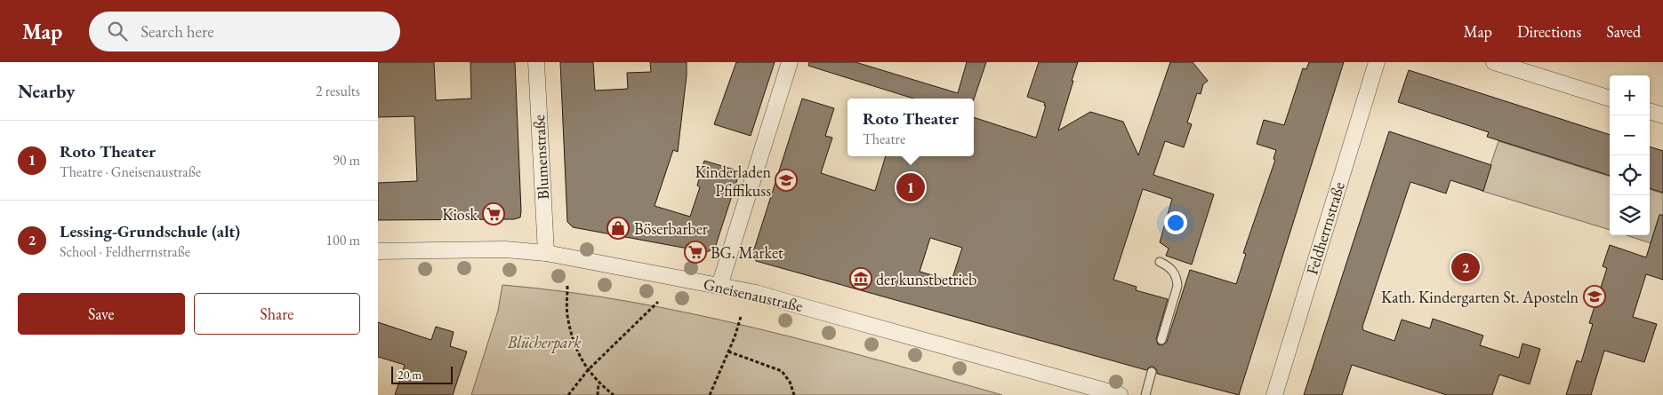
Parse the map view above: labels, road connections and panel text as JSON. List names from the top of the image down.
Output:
{
  "streets": {
    "street": ["Blumenstraße", "Feldherrnstraße", "Gneisenaustraße"]
  },
  "crossings": [
    ["Blumenstraße", "Gneisenaustraße"]
  ],
  "parks": ["Blücherpark"],
  "places": {
    "school or university": ["Kinderladen Pfiffikuss", "Kath. Kindergarten St. Aposteln"],
    "supermarket": ["Kiosk", "BG. Market"],
    "shop": ["Böserbarber"],
    "museum": ["der kunstbetrieb"]
  },
  "scale_bar": "20 m",
  "page": {
    "header": "Map",
    "search": "Search here",
    "nav": ["Map", "Directions", "Saved"],
    "heading": ["Nearby", "2 results"],
    "map_buttons": ["+", "−"],
    "popup": ["Roto Theater", "Theatre"],
    "list": [
      {
        "mark": "1",
        "name": "Roto Theater",
        "note": "Theatre · Gneisenaustraße",
        "value": "90 m"
      },
      {
        "mark": "2",
        "name": "Lessing-Grundschule (alt)",
        "note": "School · Feldherrnstraße",
        "value": "100 m"
      }
    ],
    "pins": ["1", "2"],
    "buttons": ["Save", "Share"],
    "scale": "20 m"
  }
}
